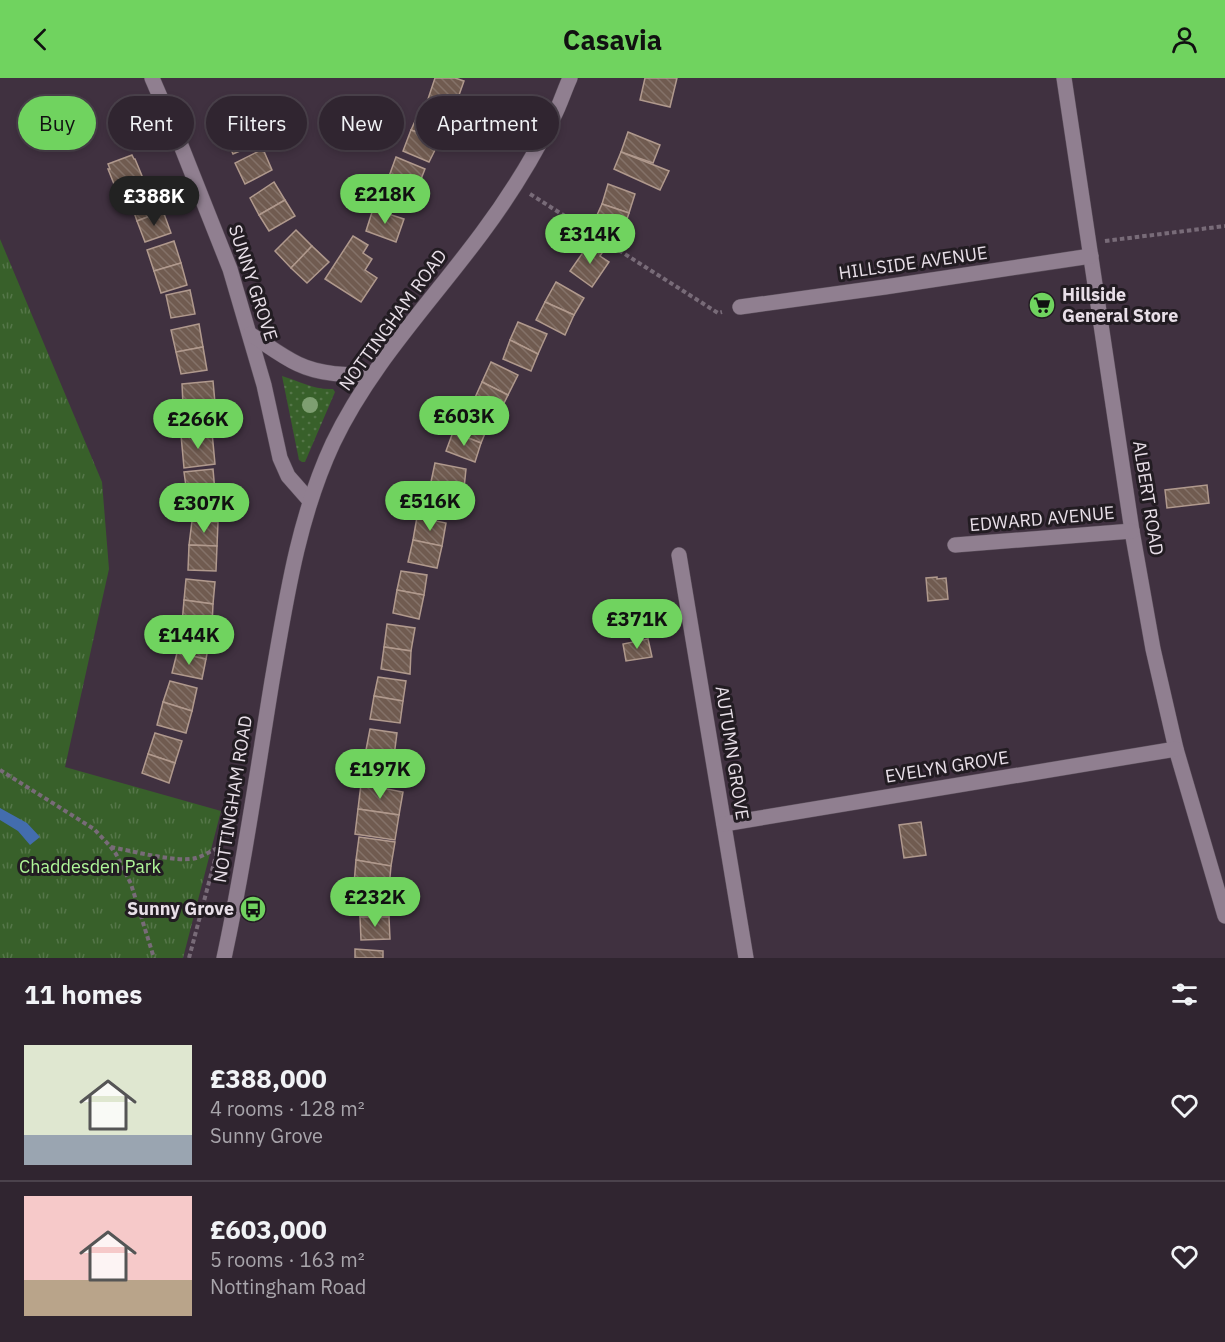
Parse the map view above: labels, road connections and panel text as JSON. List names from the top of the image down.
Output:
{
  "streets": {
    "street": [
      "HILLSIDE AVENUE",
      "SUNNY GROVE",
      "NOTTINGHAM ROAD",
      "ALBERT ROAD",
      "EDWARD AVENUE",
      "AUTUMN GROVE",
      "EVELYN GROVE"
    ]
  },
  "crossings": [
    ["HILLSIDE AVENUE", "ALBERT ROAD"],
    ["SUNNY GROVE", "NOTTINGHAM ROAD"],
    ["ALBERT ROAD", "EDWARD AVENUE"],
    ["ALBERT ROAD", "EVELYN GROVE"],
    ["AUTUMN GROVE", "EVELYN GROVE"]
  ],
  "parks": ["Chaddesden Park"],
  "places": {
    "supermarket": ["Hillside General Store"],
    "bus stop": ["Sunny Grove"]
  },
  "page": {
    "header": "Casavia",
    "chip": [
      "Buy",
      "Rent",
      "Filters",
      "New",
      "Apartment"
    ],
    "price": [
      "£218K",
      "£388K",
      "£314K",
      "£603K",
      "£266K",
      "£516K",
      "£307K",
      "£371K",
      "£144K",
      "£197K",
      "£232K"
    ],
    "heading": "11 homes",
    "list": [
      {
        "name": "£388,000",
        "note": "4 rooms · 128 m² · Sunny Grove"
      },
      {
        "name": "£603,000",
        "note": "5 rooms · 163 m² · Nottingham Road"
      }
    ]
  }
}
